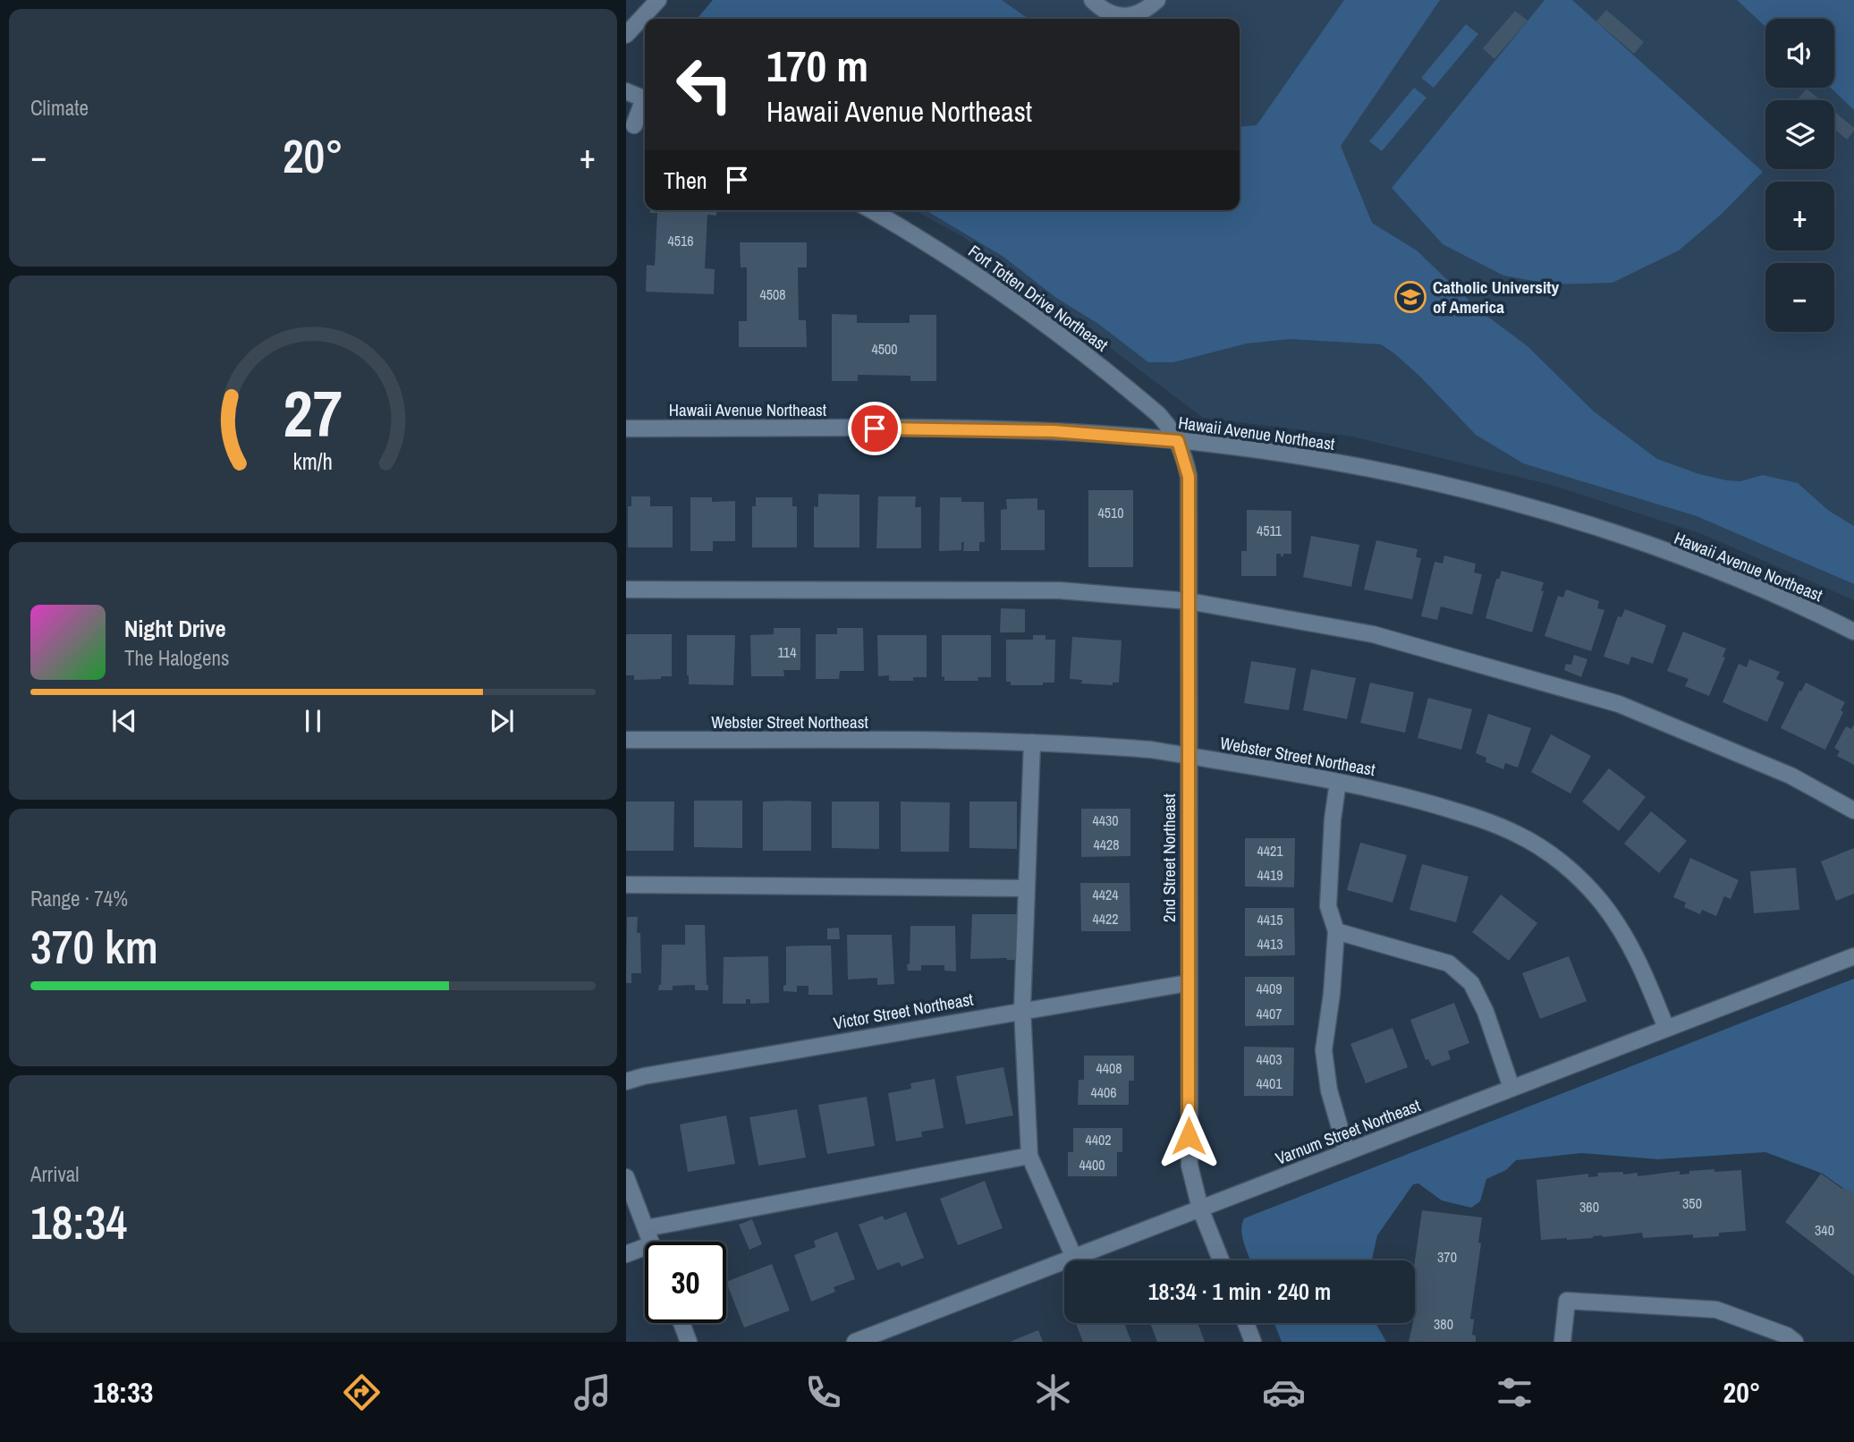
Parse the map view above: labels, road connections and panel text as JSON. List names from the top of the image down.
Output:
{
  "streets": {
    "street": [
      "Fort Totten Drive Northeast",
      "Hawaii Avenue Northeast",
      "Webster Street Northeast",
      "2nd Street Northeast",
      "Victor Street Northeast",
      "Varnum Street Northeast"
    ]
  },
  "crossings": [
    ["Fort Totten Drive Northeast", "Hawaii Avenue Northeast"],
    ["Fort Totten Drive Northeast", "2nd Street Northeast"],
    ["Hawaii Avenue Northeast", "2nd Street Northeast"],
    ["Webster Street Northeast", "2nd Street Northeast"],
    ["Webster Street Northeast", "Varnum Street Northeast"],
    ["2nd Street Northeast", "Victor Street Northeast"],
    ["2nd Street Northeast", "Varnum Street Northeast"]
  ],
  "places": {
    "school or university": ["Catholic University of America"]
  },
  "house_numbers": [
    "4516",
    "4508",
    "4500",
    "4510",
    "4511",
    "114",
    "4430",
    "4428",
    "4421",
    "4419",
    "4424",
    "4422",
    "4415",
    "4413",
    "4409",
    "4407",
    "4403",
    "4408",
    "4401",
    "4406",
    "4402",
    "4400",
    "350",
    "360",
    "340",
    "370",
    "380"
  ],
  "page": {
    "tile": [
      "Climate",
      ["Range · 74%", "370 km"],
      ["Arrival", "18:34"]
    ],
    "map_buttons": ["+", "−"],
    "turn": ["170 m", "Hawaii Avenue Northeast"],
    "heat": ["−", "20°", "+"],
    "then": "Then",
    "song": ["Night Drive", "The Halogens"],
    "limit": "30",
    "trip": "18:34 · 1 min · 240 m",
    "tabs": ["18:33", "20°"],
    "gauge": ["27", "km/h"]
  }
}
